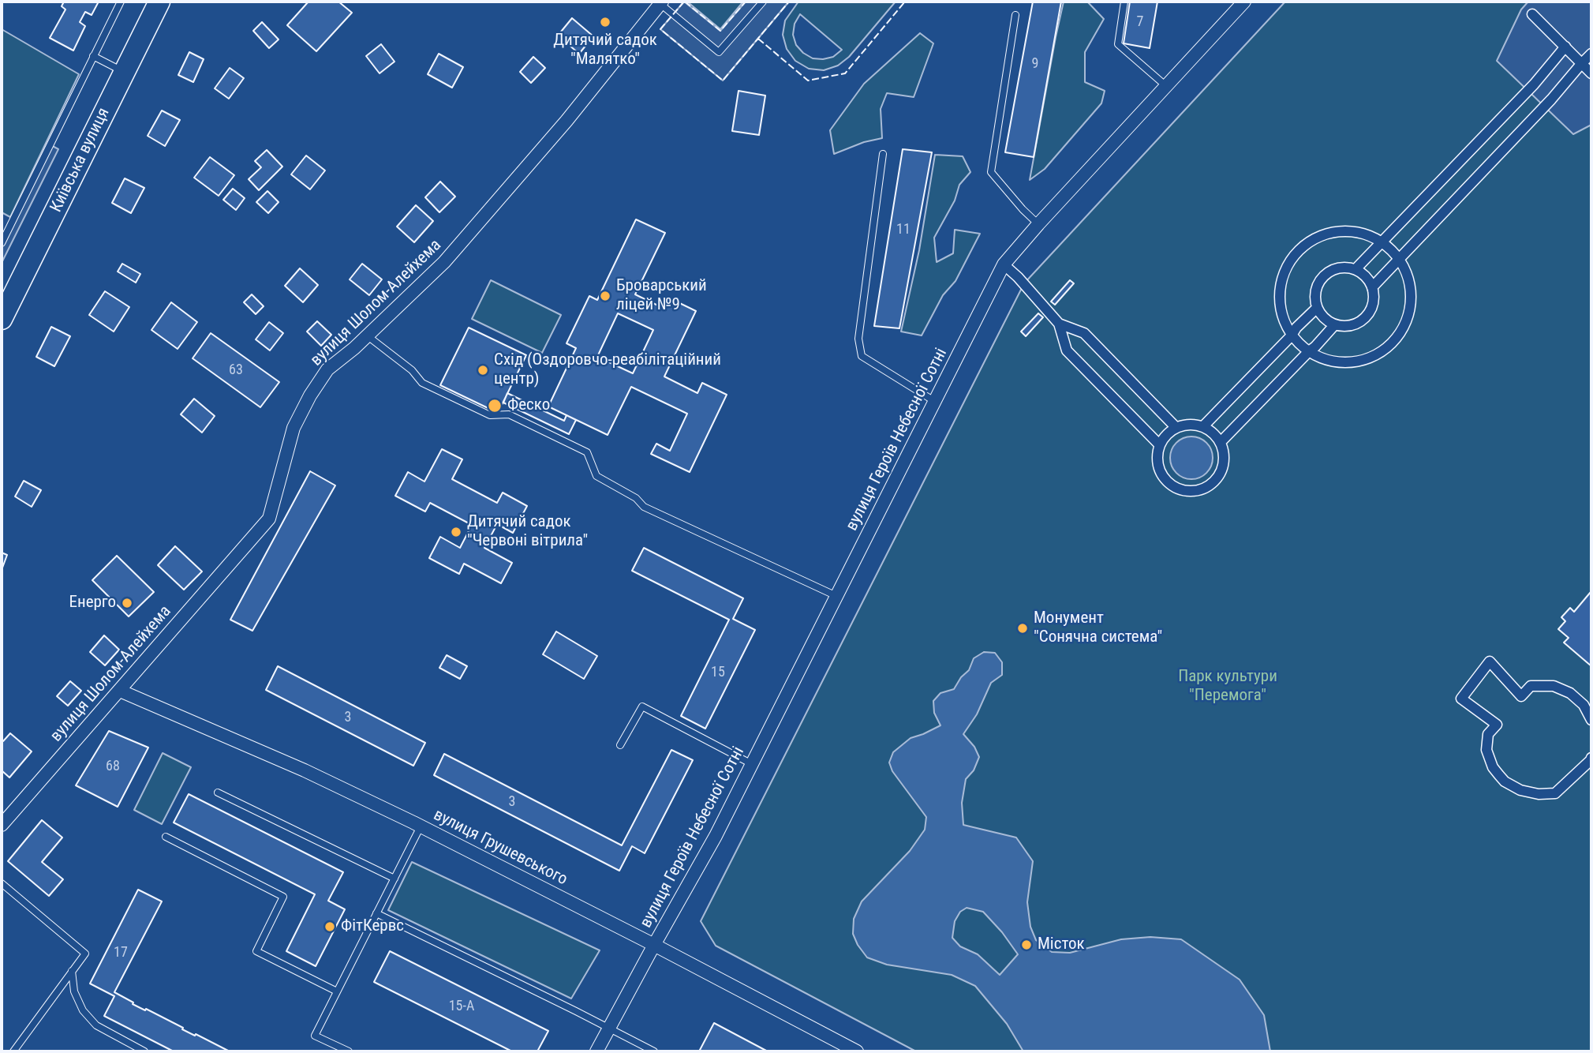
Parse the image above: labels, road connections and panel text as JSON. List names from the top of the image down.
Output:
{
  "streets": {
    "main road": ["Київська вулиця"],
    "street": ["вулиця Шолом-Алейхема", "вулиця Героїв Небесної Сотні", "вулиця Грушевського"]
  },
  "crossings": [
    ["вулиця Шолом-Алейхема", "вулиця Грушевського"],
    ["вулиця Героїв Небесної Сотні", "вулиця Грушевського"]
  ],
  "parks": ["Парк культури \"Перемога\""],
  "places": [
    "Дитячий садок \"Малятко\"",
    "Броварський ліцей №9",
    "Схід (Оздоровчо-реабілітаційний центр)",
    "Феско",
    "Дитячий садок \"Червоні вітрила\"",
    "Енерго",
    "Монумент \"Сонячна система\"",
    "ФітКервс",
    "Місток"
  ],
  "house_numbers": [
    "7",
    "9",
    "11",
    "63",
    "15",
    "3",
    "68",
    "3",
    "17",
    "15-А"
  ]
}
